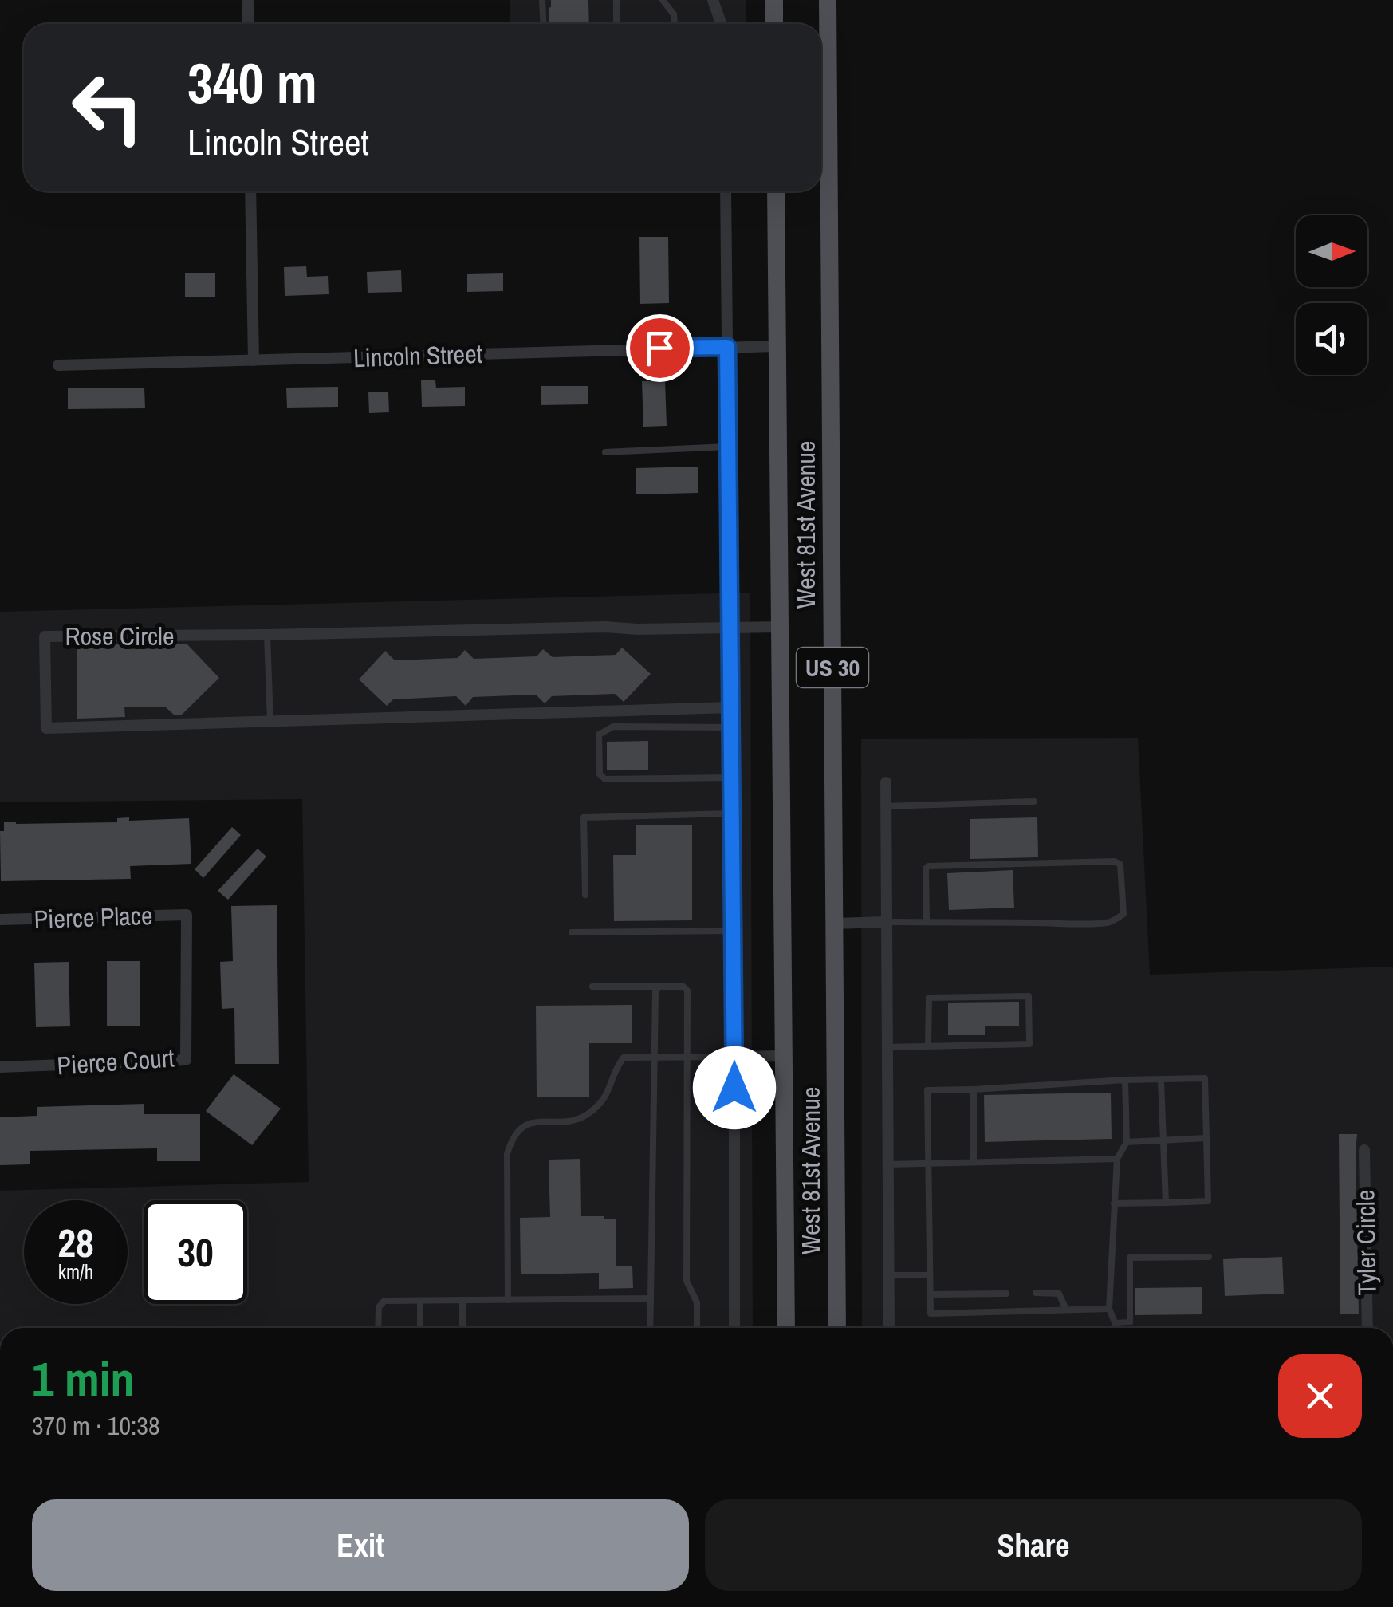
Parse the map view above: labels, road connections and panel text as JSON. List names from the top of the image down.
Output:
{
  "streets": {
    "main road": ["West 81st Avenue", "US 30"],
    "street": [
      "Lincoln Street",
      "Rose Circle",
      "Pierce Place",
      "Pierce Court",
      "Tyler Circle"
    ]
  },
  "crossings": [
    ["Lincoln Street", "West 81st Avenue"],
    ["West 81st Avenue", "Rose Circle"],
    ["Pierce Place", "Pierce Court"]
  ],
  "north": "right",
  "page": {
    "turn": ["340 m", "Lincoln Street"],
    "speed": "28 km/h",
    "limit": "30",
    "heading": ["1 min", "370 m · 10:38"],
    "buttons": ["Exit", "Share"]
  }
}
